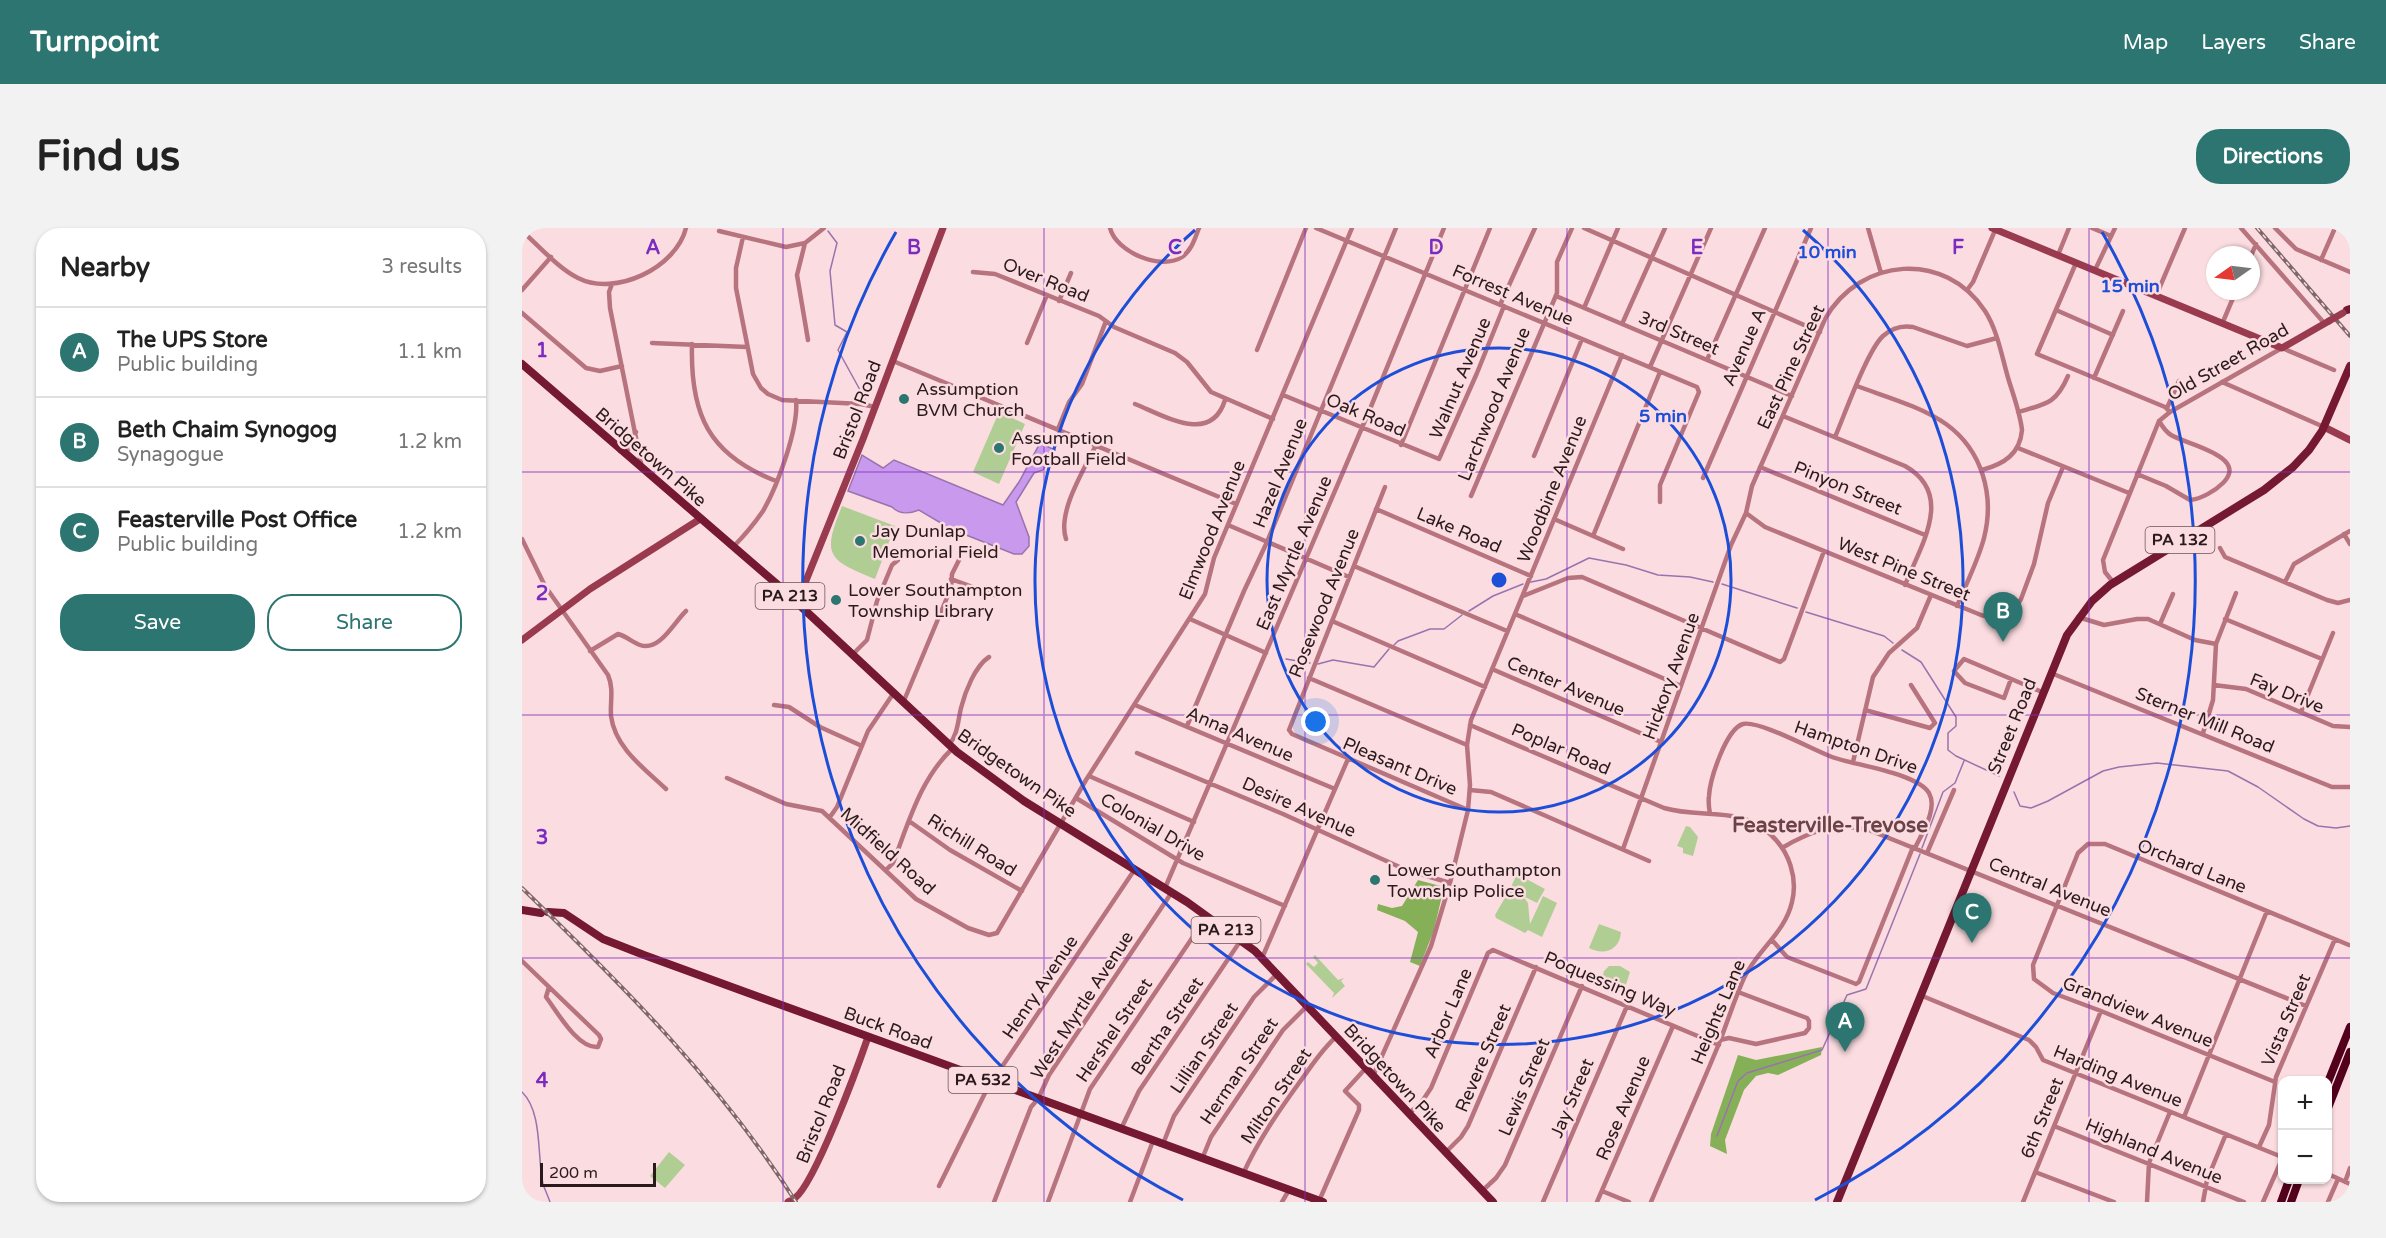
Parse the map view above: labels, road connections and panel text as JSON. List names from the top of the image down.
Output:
{
  "streets": {
    "main road": [
      "Old Street Road",
      "Bristol Road",
      "Bridgetown Pike",
      "PA 132",
      "PA 213",
      "Street Road",
      "Buck Road",
      "PA 532"
    ],
    "street": [
      "Over Road",
      "Forrest Avenue",
      "3rd Street",
      "Avenue A",
      "East Pine Street",
      "Walnut Avenue",
      "Larchwood Avenue",
      "Oak Road",
      "Hazel Avenue",
      "Pinyon Street",
      "Woodbine Avenue",
      "Elmwood Avenue",
      "Lake Road",
      "East Myrtle Avenue",
      "West Pine Street",
      "Rosewood Avenue",
      "Hickory Avenue",
      "Center Avenue",
      "Fay Drive",
      "Sterner Mill Road",
      "Anna Avenue",
      "Hampton Drive",
      "Poplar Road",
      "Pleasant Drive",
      "Desire Avenue",
      "Colonial Drive",
      "Richill Road",
      "Midfield Road",
      "Orchard Lane",
      "Central Avenue",
      "Poquessing Way",
      "Henry Avenue",
      "West Myrtle Avenue",
      "Heights Lane",
      "Grandview Avenue",
      "Arbor Lane",
      "Vista Street",
      "Bertha Street",
      "Hershel Street",
      "Lillian Street",
      "Revere Street",
      "Herman Street",
      "Harding Avenue",
      "Lewis Street",
      "Milton Street",
      "Jay Street",
      "Rose Avenue",
      "6th Street",
      "Highland Avenue"
    ]
  },
  "crossings": [
    ["Over Road", "Elmwood Avenue"],
    ["Forrest Avenue", "Walnut Avenue"],
    ["Forrest Avenue", "Larchwood Avenue"],
    ["Forrest Avenue", "Hazel Avenue"],
    ["Forrest Avenue", "Woodbine Avenue"],
    ["Forrest Avenue", "Elmwood Avenue"],
    ["Forrest Avenue", "East Myrtle Avenue"],
    ["3rd Street", "Avenue A"],
    ["3rd Street", "East Pine Street"],
    ["3rd Street", "Larchwood Avenue"],
    ["Old Street Road", "Street Road"],
    ["East Pine Street", "Pinyon Street"],
    ["East Pine Street", "West Pine Street"],
    ["East Pine Street", "Hickory Avenue"],
    ["Walnut Avenue", "Oak Road"],
    ["Bristol Road", "Bridgetown Pike"],
    ["Bristol Road", "Buck Road"],
    ["Oak Road", "Hazel Avenue"],
    ["Oak Road", "Elmwood Avenue"],
    ["Oak Road", "East Myrtle Avenue"],
    ["Bridgetown Pike", "Woodbine Avenue"],
    ["Bridgetown Pike", "Elmwood Avenue"],
    ["Bridgetown Pike", "East Myrtle Avenue"],
    ["Bridgetown Pike", "Henry Avenue"],
    ["Bridgetown Pike", "West Myrtle Avenue"],
    ["Bridgetown Pike", "Arbor Lane"],
    ["Bridgetown Pike", "Bertha Street"],
    ["Bridgetown Pike", "Hershel Street"],
    ["Bridgetown Pike", "Lillian Street"],
    ["Bridgetown Pike", "Revere Street"],
    ["Bridgetown Pike", "Herman Street"],
    ["Bridgetown Pike", "Lewis Street"],
    ["Bridgetown Pike", "Milton Street"],
    ["Hazel Avenue", "Anna Avenue"],
    ["Woodbine Avenue", "Lake Road"],
    ["Woodbine Avenue", "Center Avenue"],
    ["Woodbine Avenue", "Poplar Road"],
    ["Woodbine Avenue", "Pleasant Drive"],
    ["Woodbine Avenue", "Desire Avenue"],
    ["Elmwood Avenue", "Anna Avenue"],
    ["Elmwood Avenue", "Colonial Drive"],
    ["Elmwood Avenue", "Richill Road"],
    ["Elmwood Avenue", "Midfield Road"],
    ["Lake Road", "Rosewood Avenue"],
    ["East Myrtle Avenue", "Anna Avenue"],
    ["East Myrtle Avenue", "Desire Avenue"],
    ["East Myrtle Avenue", "Colonial Drive"],
    ["East Myrtle Avenue", "West Myrtle Avenue"],
    ["West Pine Street", "Hickory Avenue"],
    ["Rosewood Avenue", "Center Avenue"],
    ["Rosewood Avenue", "Pleasant Drive"],
    ["Hickory Avenue", "Center Avenue"],
    ["Hickory Avenue", "Poplar Road"],
    ["Hickory Avenue", "Pleasant Drive"],
    ["Hickory Avenue", "Heights Lane"],
    ["Sterner Mill Road", "Street Road"],
    ["Street Road", "Central Avenue"],
    ["Street Road", "Harding Avenue"],
    ["Hampton Drive", "Central Avenue"],
    ["Hampton Drive", "Heights Lane"],
    ["Poplar Road", "Heights Lane"],
    ["Orchard Lane", "Central Avenue"],
    ["Orchard Lane", "Grandview Avenue"],
    ["Orchard Lane", "Vista Street"],
    ["Central Avenue", "Heights Lane"],
    ["Central Avenue", "Grandview Avenue"],
    ["Central Avenue", "Vista Street"],
    ["Poquessing Way", "Heights Lane"],
    ["Poquessing Way", "Arbor Lane"],
    ["Poquessing Way", "Revere Street"],
    ["Poquessing Way", "Lewis Street"],
    ["Poquessing Way", "Jay Street"],
    ["Poquessing Way", "Rose Avenue"],
    ["Henry Avenue", "Buck Road"],
    ["West Myrtle Avenue", "Buck Road"],
    ["Grandview Avenue", "Vista Street"],
    ["Grandview Avenue", "6th Street"],
    ["Vista Street", "Harding Avenue"],
    ["Bertha Street", "Buck Road"],
    ["Buck Road", "Hershel Street"],
    ["Buck Road", "Lillian Street"],
    ["Buck Road", "Herman Street"],
    ["Buck Road", "Milton Street"],
    ["Harding Avenue", "6th Street"],
    ["6th Street", "Highland Avenue"]
  ],
  "districts": ["Feasterville-Trevose"],
  "places": [
    "Assumption BVM Church",
    "Assumption Football Field",
    "Jay Dunlap Memorial Field",
    "Lower Southampton Township Library",
    "Lower Southampton Township Police"
  ],
  "scale_bar": "200 m",
  "north": "left",
  "page": {
    "header": "Turnpoint",
    "nav": ["Map", "Layers", "Share"],
    "buttons": [
      "Directions",
      ["Save", "Share"]
    ],
    "title": "Find us",
    "heading": ["Nearby", "3 results"],
    "list": [
      {
        "mark": "A",
        "name": "The UPS Store",
        "note": "Public building",
        "value": "1.1 km"
      },
      {
        "mark": "B",
        "name": "Beth Chaim Synogog",
        "note": "Synagogue",
        "value": "1.2 km"
      },
      {
        "mark": "C",
        "name": "Feasterville Post Office",
        "note": "Public building",
        "value": "1.2 km"
      }
    ],
    "pins": ["B", "C", "A"],
    "map_buttons": ["+", "−"],
    "scale": "200 m"
  },
  "grid": {
    "columns": [
      "A",
      "B",
      "C",
      "D",
      "E",
      "F"
    ],
    "rows": [
      "1",
      "2",
      "3",
      "4"
    ]
  },
  "rings": ["10 min", "15 min", "5 min"]
}
